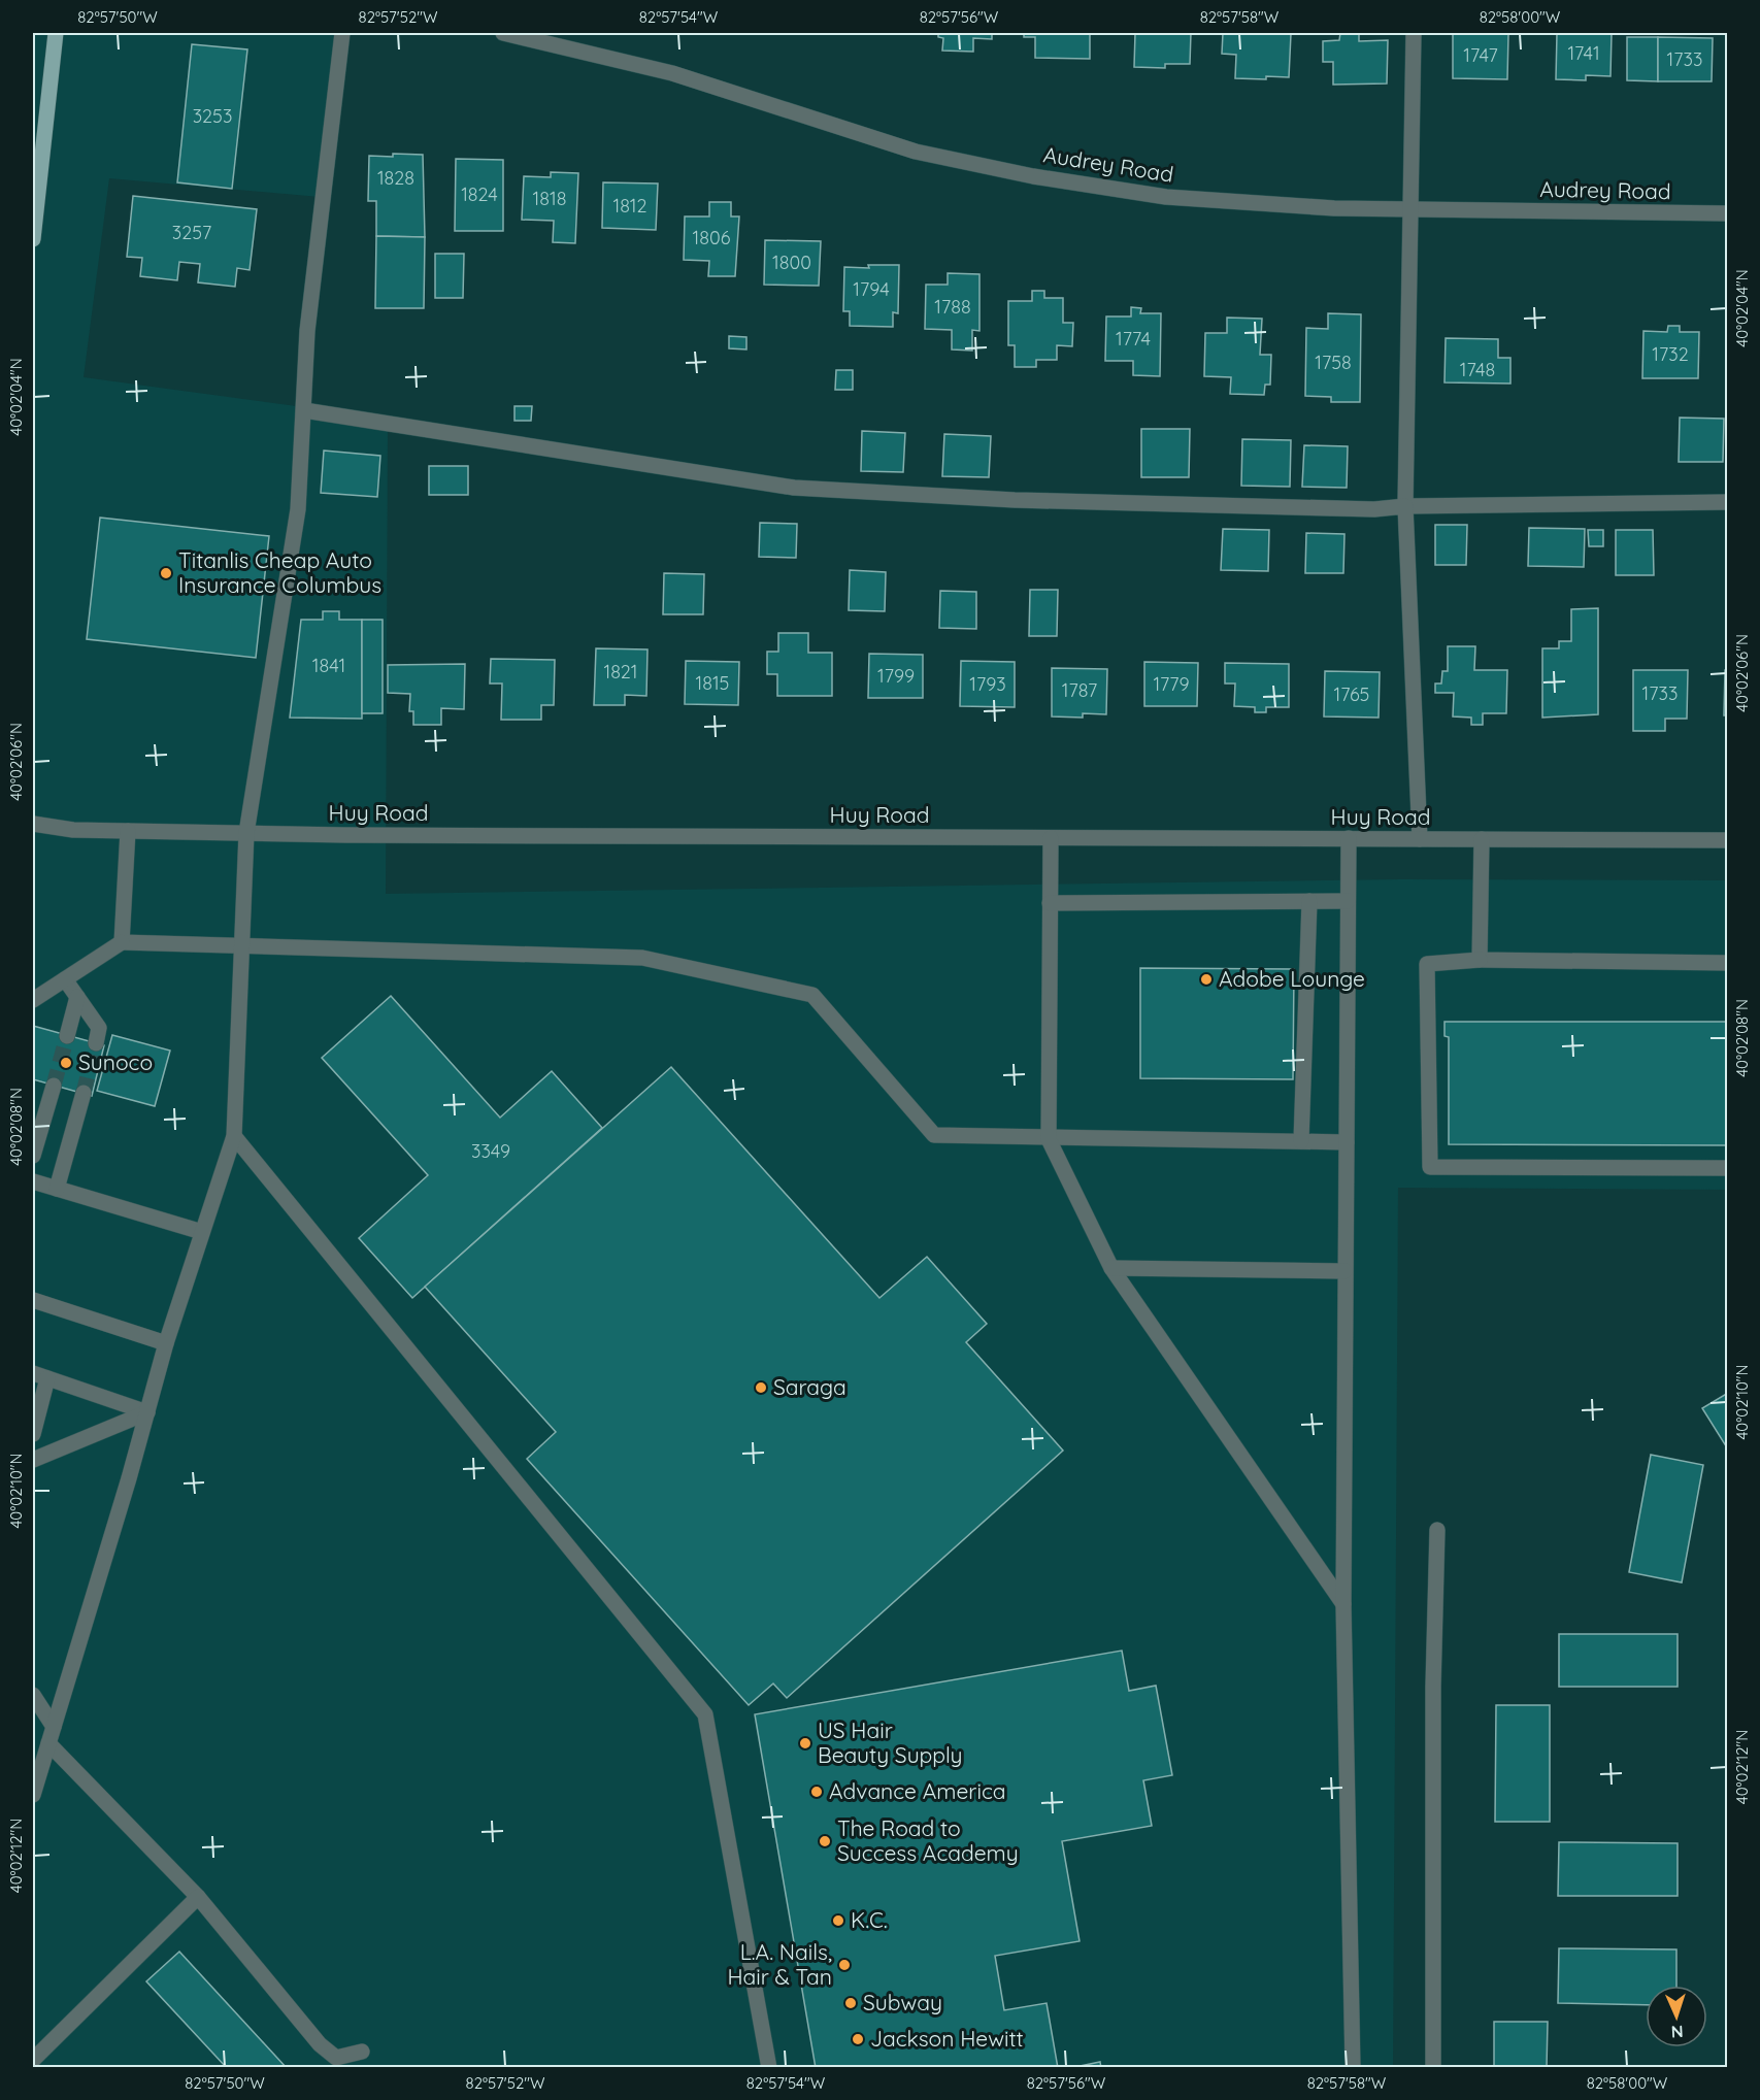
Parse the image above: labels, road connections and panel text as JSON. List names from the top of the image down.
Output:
{
  "streets": {
    "street": ["Audrey Road", "Huy Road"]
  },
  "places": [
    "Titanlis Cheap Auto Insurance Columbus",
    "Adobe Lounge",
    "Sunoco",
    "Saraga",
    "US Hair Beauty Supply",
    "Advance America",
    "The Road to Success Academy",
    "K.C.",
    "L.A. Nails, Hair & Tan",
    "Subway",
    "Jackson Hewitt"
  ],
  "house_numbers": [
    "1741",
    "1747",
    "1733",
    "3253",
    "1828",
    "1824",
    "1818",
    "1812",
    "3257",
    "1806",
    "1800",
    "1794",
    "1788",
    "1774",
    "1732",
    "1758",
    "1748",
    "1841",
    "1821",
    "1799",
    "1815",
    "1793",
    "1779",
    "1787",
    "1733",
    "1765",
    "3349"
  ],
  "north": "bottom",
  "coordinates": [
    "82°57'50\"W",
    "82°57'52\"W",
    "82°57'54\"W",
    "82°57'56\"W",
    "82°57'58\"W",
    "82°58'00\"W",
    "40°02'04\"N",
    "40°02'06\"N",
    "40°02'08\"N",
    "40°02'10\"N",
    "40°02'12\"N"
  ]
}
